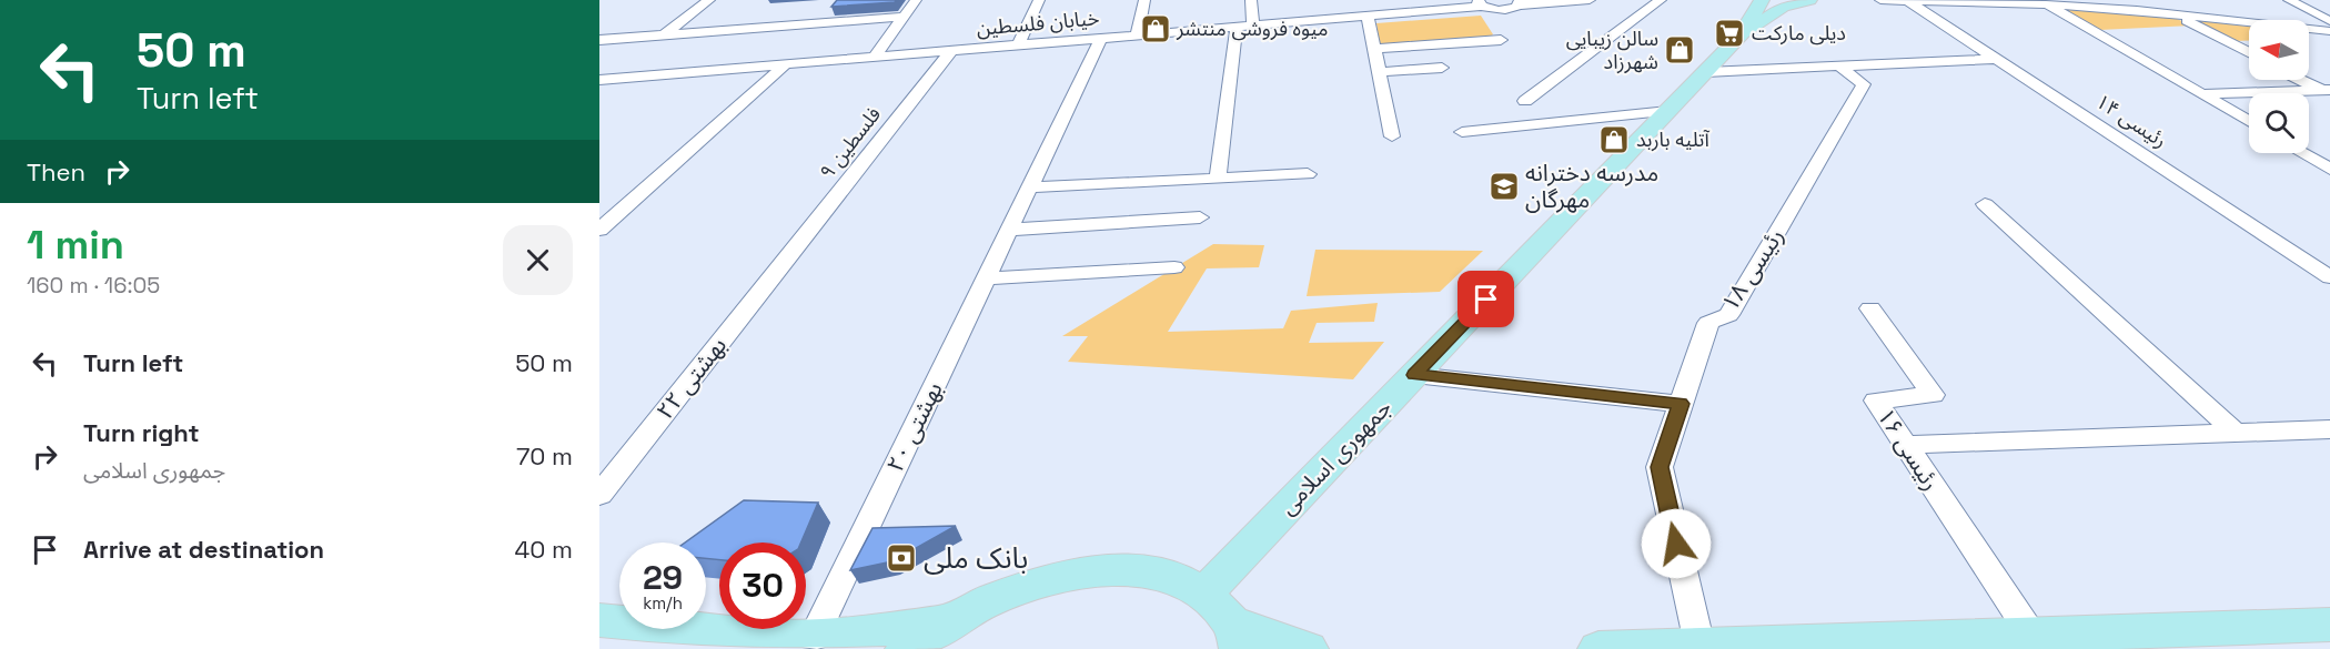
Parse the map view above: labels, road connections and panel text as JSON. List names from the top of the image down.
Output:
{
  "streets": {
    "main road": ["جمهوری اسلامی"],
    "street": [
      "خیابان فلسطین",
      "رئیسی ۱۴",
      "فلسطین ۹",
      "رئیسی ۱۸",
      "بهشتی ۲۲",
      "بهشتی ۲۰",
      "رئیسی ۱۶"
    ]
  },
  "crossings": [
    ["خیابان فلسطین", "فلسطین ۹"],
    ["خیابان فلسطین", "بهشتی ۲۰"],
    ["فلسطین ۹", "بهشتی ۲۲"]
  ],
  "places": {
    "shop": ["میوه فروشی منتشر", "سالن زیبایی شهرزاد", "آتلیه باربد"],
    "supermarket": ["دیلی مارکت"],
    "school or university": ["مدرسه دخترانه مهرگان"],
    "bank": ["بانک ملی"]
  },
  "north": "left",
  "page": {
    "turn": ["50 m", "Turn left"],
    "then": "Then",
    "heading": ["1 min", "160 m · 16:05"],
    "list": [
      {
        "name": "Turn left",
        "value": "50 m"
      },
      {
        "name": "Turn right",
        "note": "جمهوری اسلامی",
        "value": "70 m"
      },
      {
        "name": "Arrive at destination",
        "value": "40 m"
      }
    ],
    "speed": "29 km/h",
    "limit": "30"
  }
}
